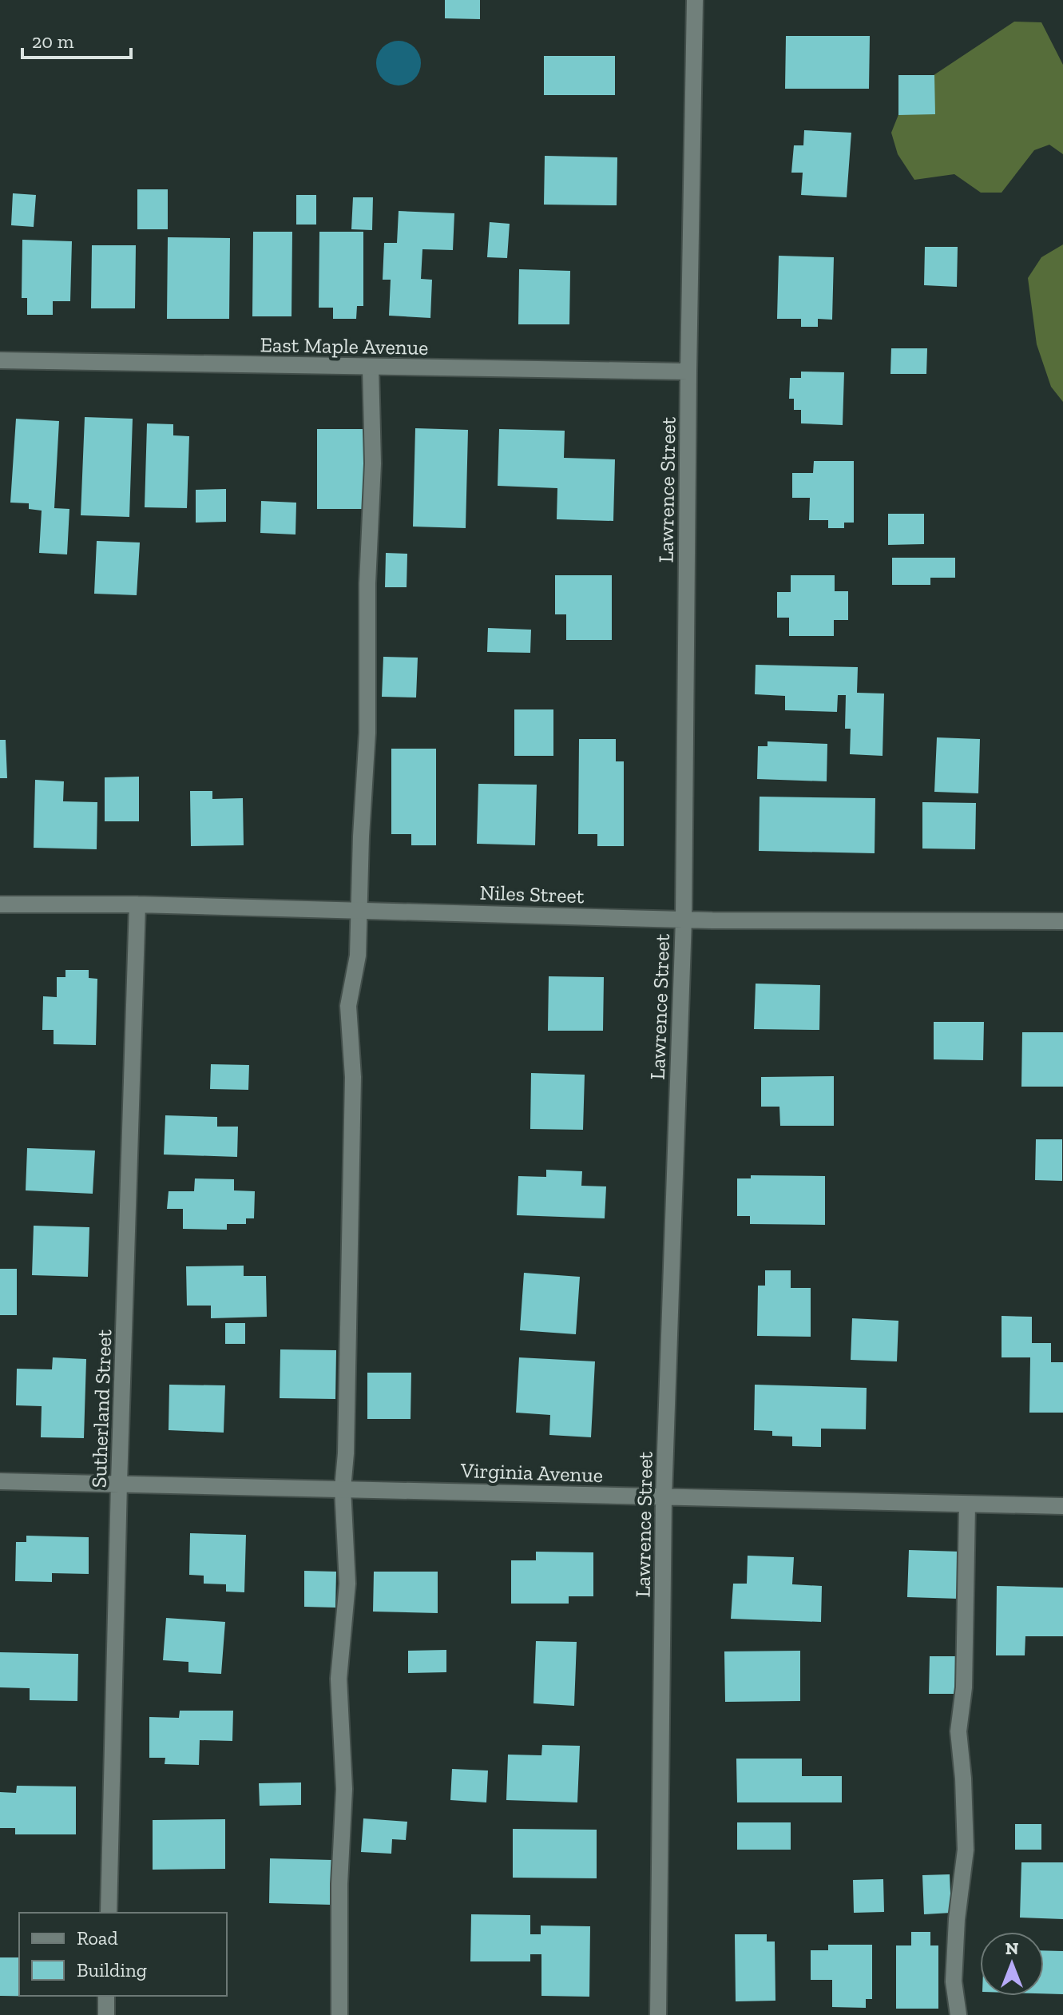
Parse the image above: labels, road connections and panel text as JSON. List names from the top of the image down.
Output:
{
  "streets": {
    "street": [
      "East Maple Avenue",
      "Lawrence Street",
      "Niles Street",
      "Sutherland Street",
      "Virginia Avenue"
    ]
  },
  "crossings": [
    ["East Maple Avenue", "Lawrence Street"],
    ["Lawrence Street", "Niles Street"],
    ["Lawrence Street", "Virginia Avenue"],
    ["Niles Street", "Sutherland Street"],
    ["Sutherland Street", "Virginia Avenue"]
  ],
  "legend": ["Road", "Building"],
  "scale_bar": "20 m",
  "north": "top"
}
